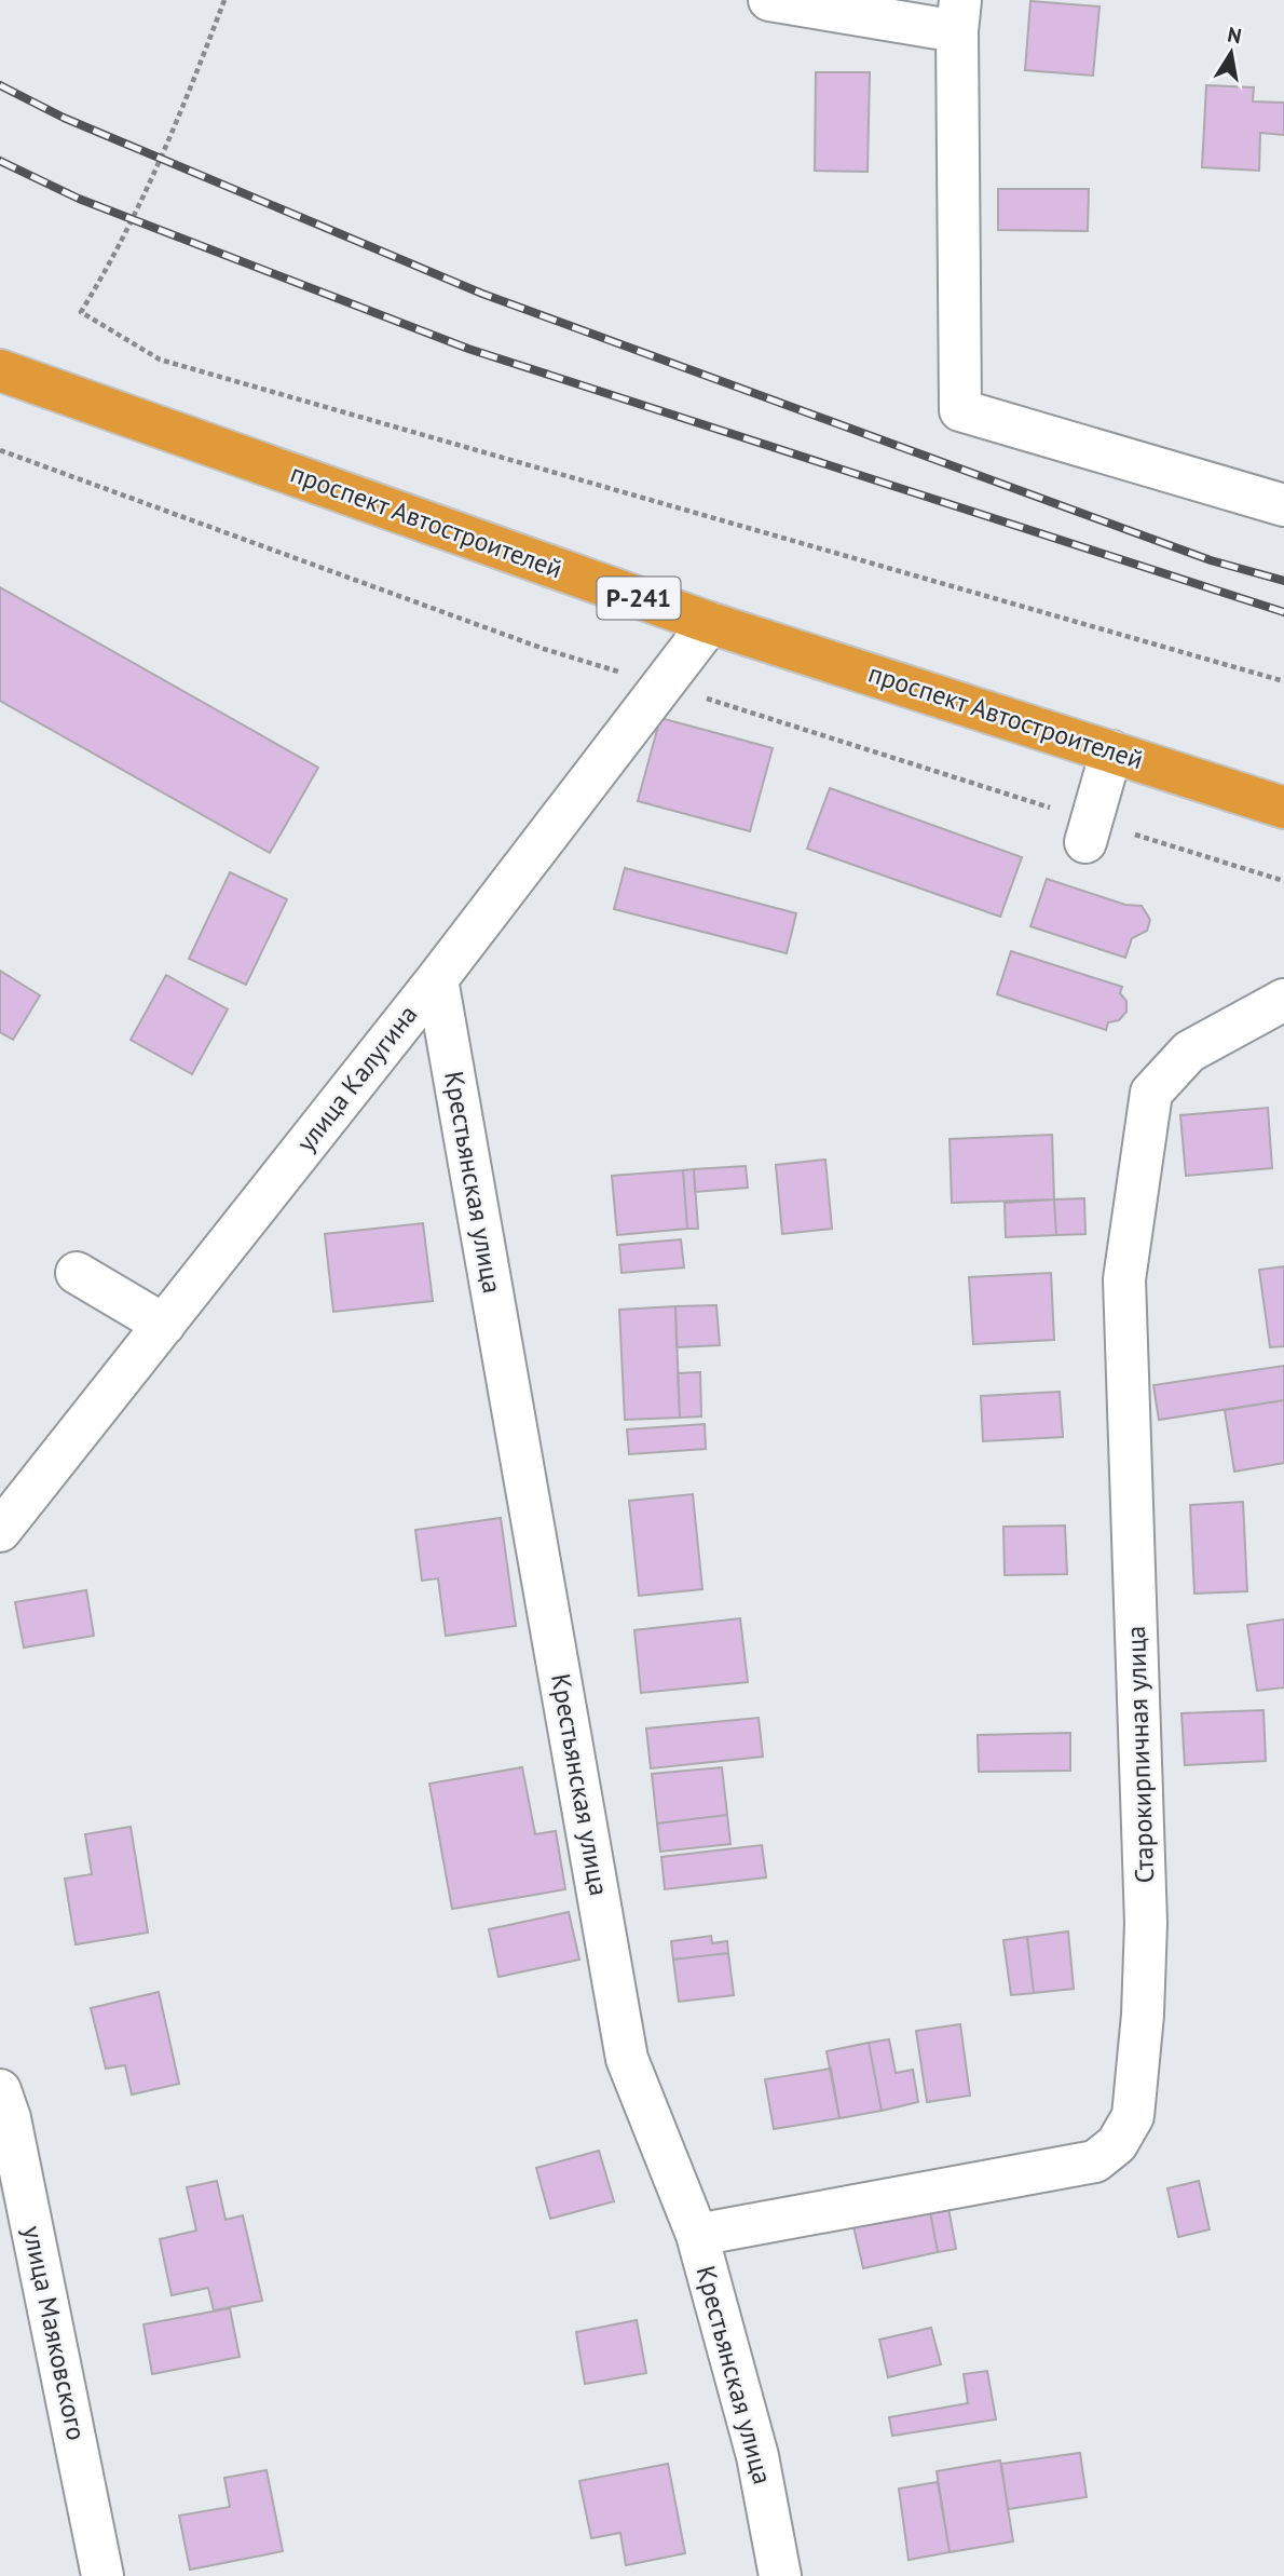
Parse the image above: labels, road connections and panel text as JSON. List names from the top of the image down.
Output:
{
  "streets": {
    "highway": ["проспект Автостроителей", "Р-241"],
    "street": [
      "улица Калугина",
      "Крестьянская улица",
      "Старокирпичная улица",
      "улица Маяковского"
    ]
  },
  "crossings": [
    ["проспект Автостроителей", "улица Калугина"],
    ["улица Калугина", "Крестьянская улица"],
    ["Крестьянская улица", "Старокирпичная улица"]
  ],
  "north": "top"
}
